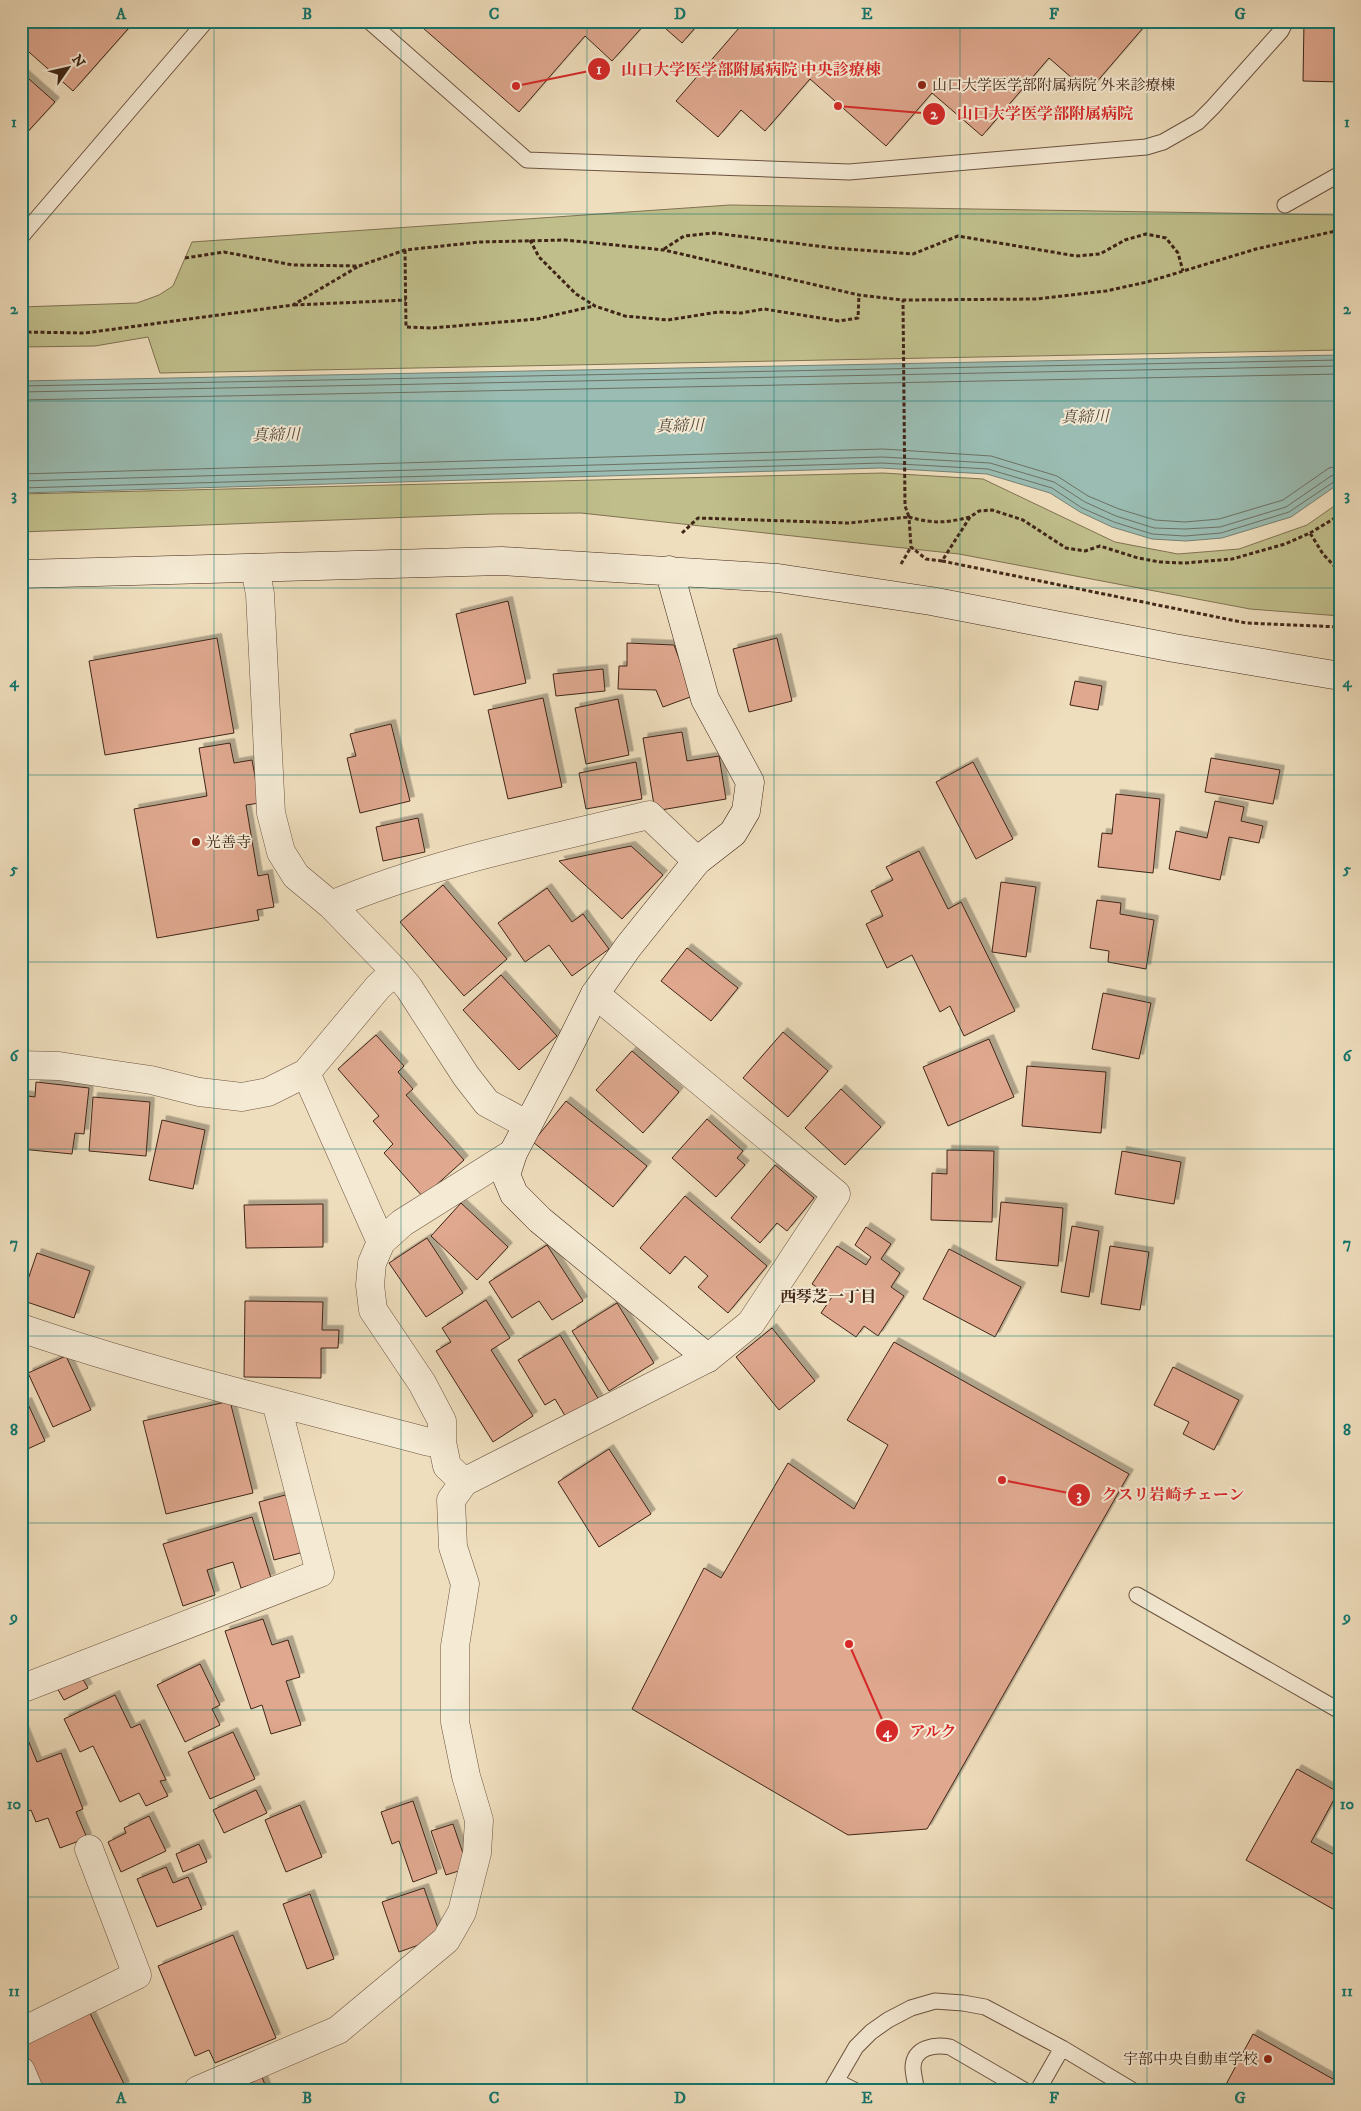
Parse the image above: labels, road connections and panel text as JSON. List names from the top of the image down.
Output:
{
  "districts": ["西琴芝一丁目"],
  "water": ["真締川"],
  "places": [
    "山口大学医学部附属病院 外来診療棟",
    "山口大学医学部附属病院 中央診療棟",
    "山口大学医学部附属病院",
    "光善寺",
    "クスリ岩崎チェーン",
    "アルク",
    "宇部中央自動車学校"
  ],
  "north": "top right",
  "grid": {
    "columns": [
      "A",
      "B",
      "C",
      "D",
      "E",
      "F",
      "G"
    ],
    "rows": [
      "1",
      "2",
      "3",
      "4",
      "5",
      "6",
      "7",
      "8",
      "9",
      "10",
      "11"
    ]
  }
}
